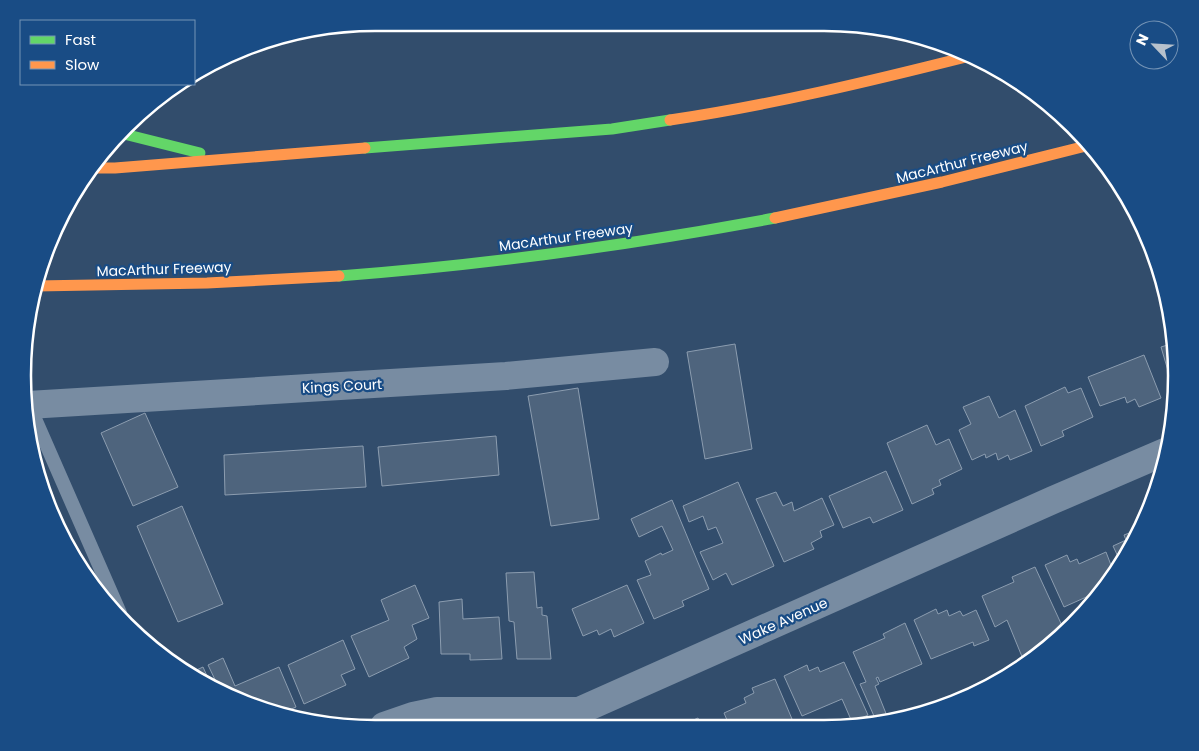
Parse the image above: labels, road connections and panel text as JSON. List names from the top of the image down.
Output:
{
  "streets": {
    "highway": ["MacArthur Freeway"],
    "street": ["Kings Court", "Wake Avenue"]
  },
  "legend": ["Fast", "Slow"],
  "north": "top left"
}
